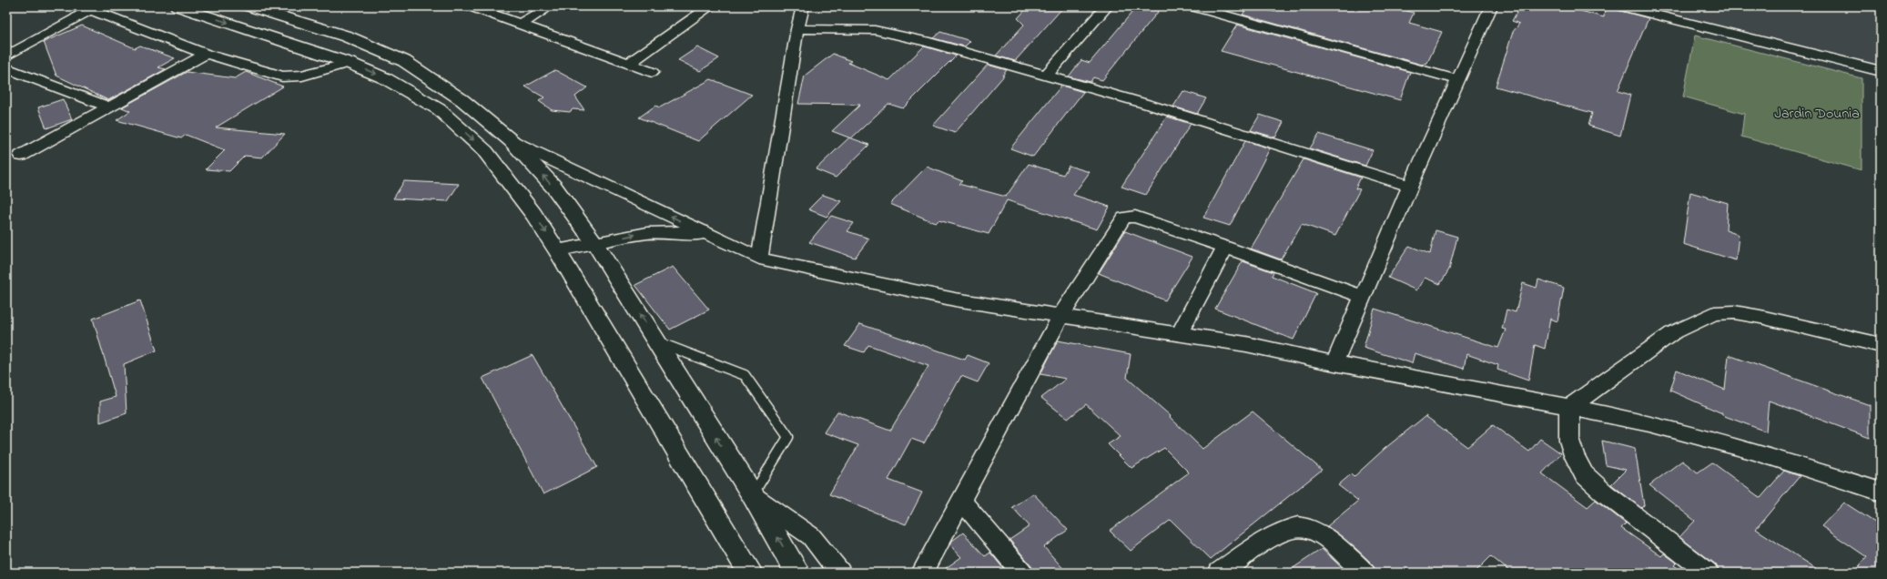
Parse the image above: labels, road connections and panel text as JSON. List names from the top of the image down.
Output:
{
  "parks": ["Jardin Dounia"]
}
